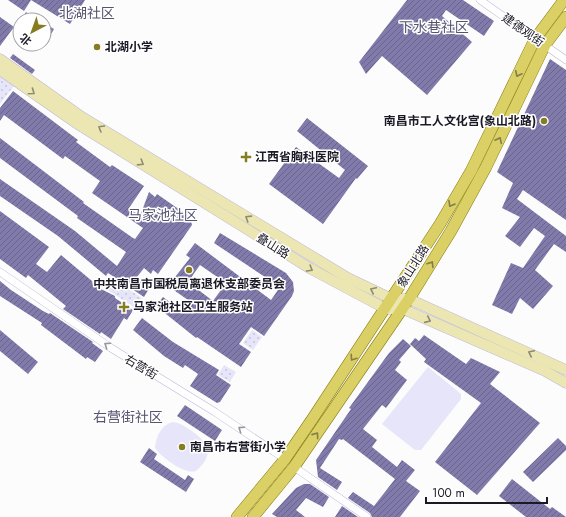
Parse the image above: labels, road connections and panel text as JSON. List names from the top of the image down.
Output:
{
  "streets": {
    "main road": ["叠山路", "象山北路"],
    "street": ["建德观街", "右营街"]
  },
  "crossings": [
    ["建德观街", "象山北路"],
    ["叠山路", "象山北路"],
    ["象山北路", "右营街"]
  ],
  "one_way": ["右营街"],
  "districts": [
    "北湖社区",
    "下水巷社区",
    "马家池社区",
    "右营街社区"
  ],
  "places": {
    "other": [
      "北湖小学",
      "南昌市工人文化宫(象山北路)",
      "中共南昌市国税局离退休支部委员会",
      "南昌市右营街小学"
    ],
    "health": ["江西省胸科医院", "马家池社区卫生服务站"]
  },
  "scale_bar": "100 m",
  "north": "bottom left"
}
